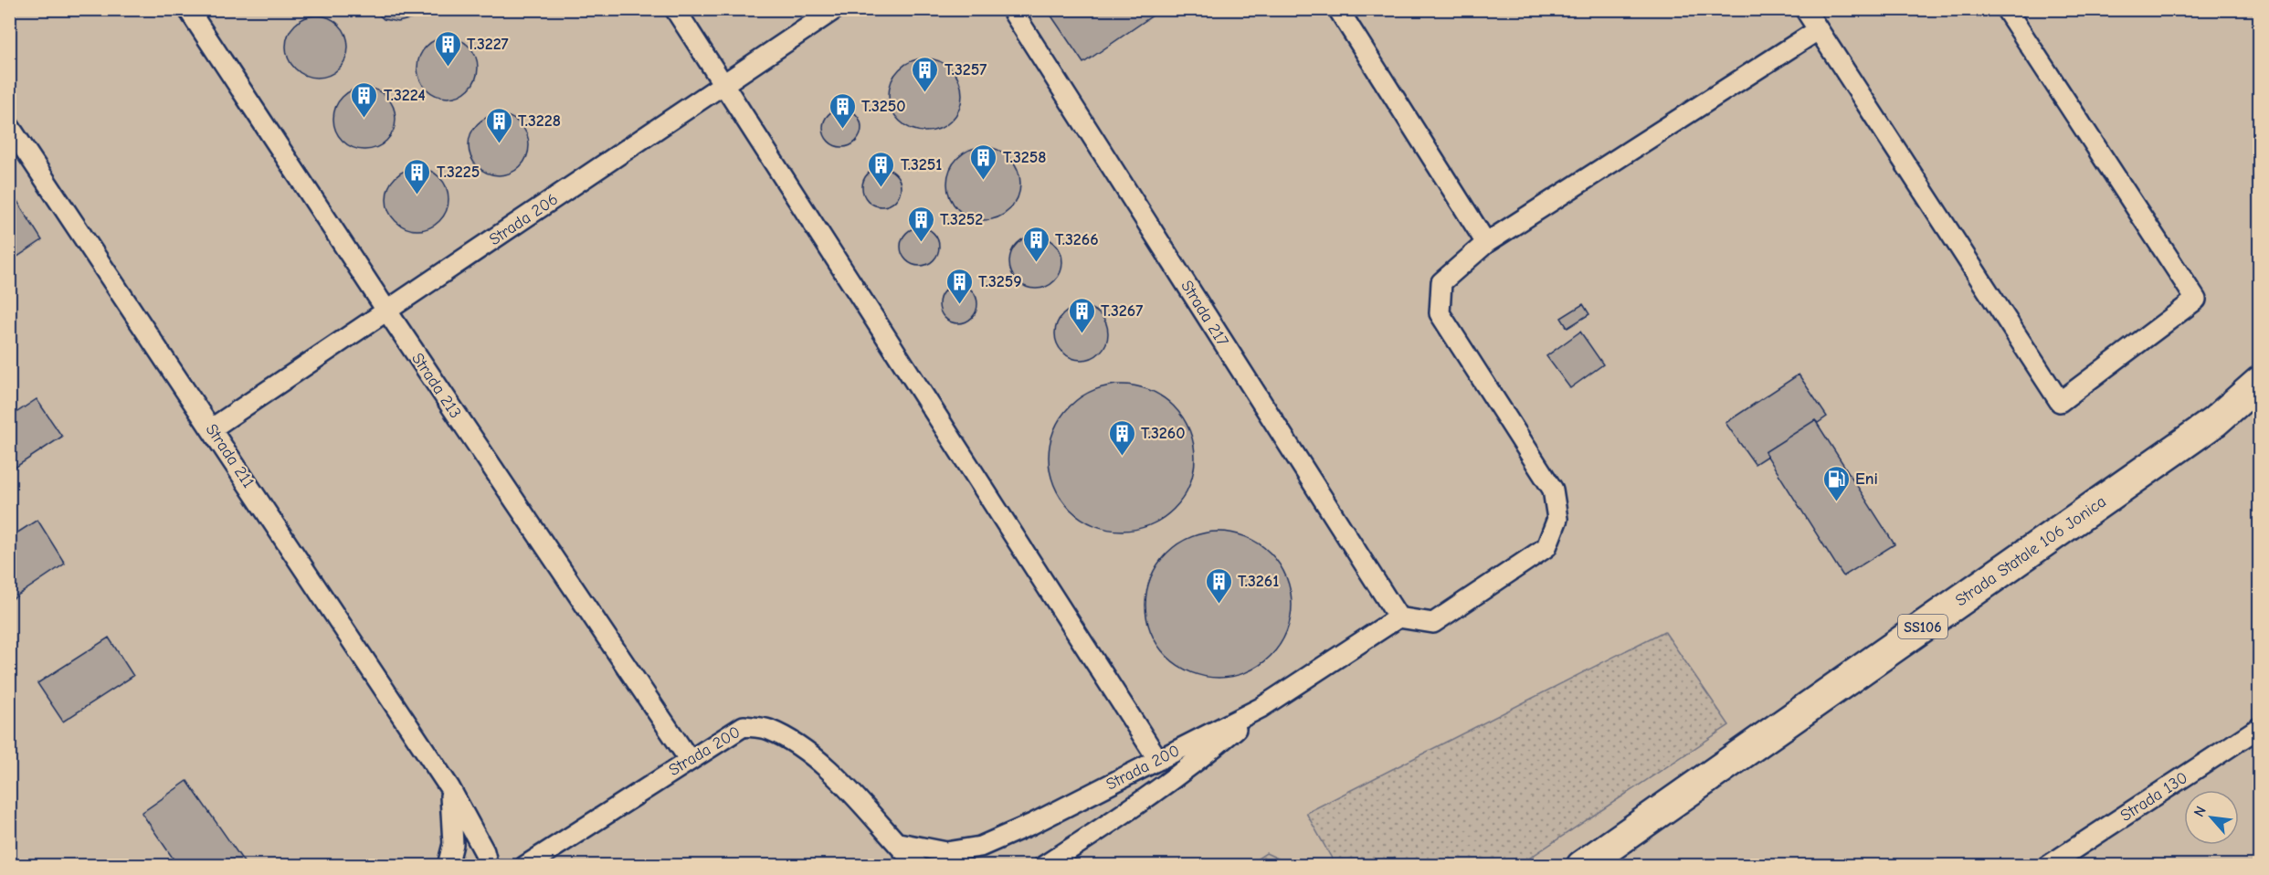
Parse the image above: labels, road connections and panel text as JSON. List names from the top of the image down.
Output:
{
  "streets": {
    "main road": ["Strada Statale 106 Jonica", "SS106"],
    "lane": [
      "Strada 206",
      "Strada 217",
      "Strada 213",
      "Strada 211",
      "Strada 200",
      "Strada 130"
    ]
  },
  "crossings": [
    ["Strada 206", "Strada 213"],
    ["Strada 206", "Strada 211"],
    ["Strada 217", "Strada 200"],
    ["Strada 213", "Strada 200"]
  ],
  "places": {
    "building": [
      "T.3227",
      "T.3257",
      "T.3224",
      "T.3250",
      "T.3228",
      "T.3258",
      "T.3251",
      "T.3225",
      "T.3252",
      "T.3266",
      "T.3259",
      "T.3267",
      "T.3260",
      "T.3261"
    ],
    "fuel station": ["Eni"]
  },
  "north": "top left"
}
